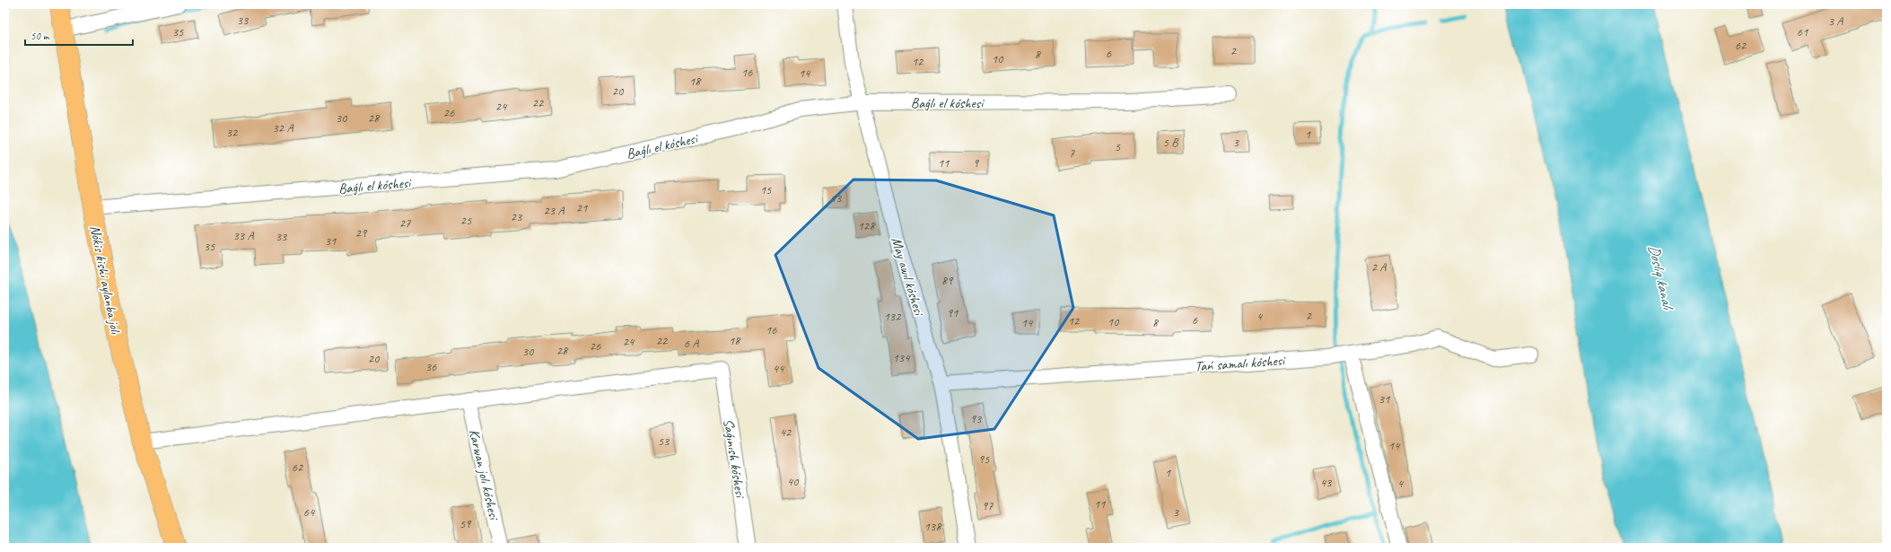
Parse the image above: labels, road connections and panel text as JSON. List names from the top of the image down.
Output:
{
  "streets": {
    "main road": ["Nókis kishi aylanba jolı"],
    "street": [
      "Baǵlı el kóshesi",
      "May awıl kóshesi",
      "Tań samalı kóshesi",
      "Saǵınısh kóshesi",
      "Karwan jolı kóshesi"
    ]
  },
  "crossings": [
    ["Baǵlı el kóshesi", "May awıl kóshesi"],
    ["Baǵlı el kóshesi", "Nókis kishi aylanba jolı"],
    ["May awıl kóshesi", "Tań samalı kóshesi"],
    ["Saǵınısh kóshesi", "Karwan jolı kóshesi"]
  ],
  "water": ["Doslıq kanalı"],
  "house_numbers": [
    "33",
    "3 А",
    "35",
    "61",
    "62",
    "2",
    "6",
    "8",
    "10",
    "12",
    "16",
    "14",
    "18",
    "20",
    "22",
    "24",
    "26",
    "30",
    "28",
    "32 А",
    "32",
    "1",
    "5 В",
    "3",
    "5",
    "7",
    "11",
    "9",
    "15",
    "13",
    "21",
    "23 А",
    "23",
    "25",
    "27",
    "128",
    "29",
    "33 А",
    "33",
    "31",
    "35",
    "2 А",
    "89",
    "91",
    "2",
    "132",
    "4",
    "6",
    "12",
    "10",
    "14",
    "8",
    "16",
    "22",
    "18",
    "24",
    "6 А",
    "26",
    "28",
    "30",
    "134",
    "20",
    "36",
    "44",
    "31",
    "93",
    "42",
    "53",
    "14",
    "95",
    "62",
    "1",
    "40",
    "43",
    "4",
    "11",
    "97",
    "64",
    "3",
    "59",
    "138"
  ],
  "scale_bar": "50 m"
}
